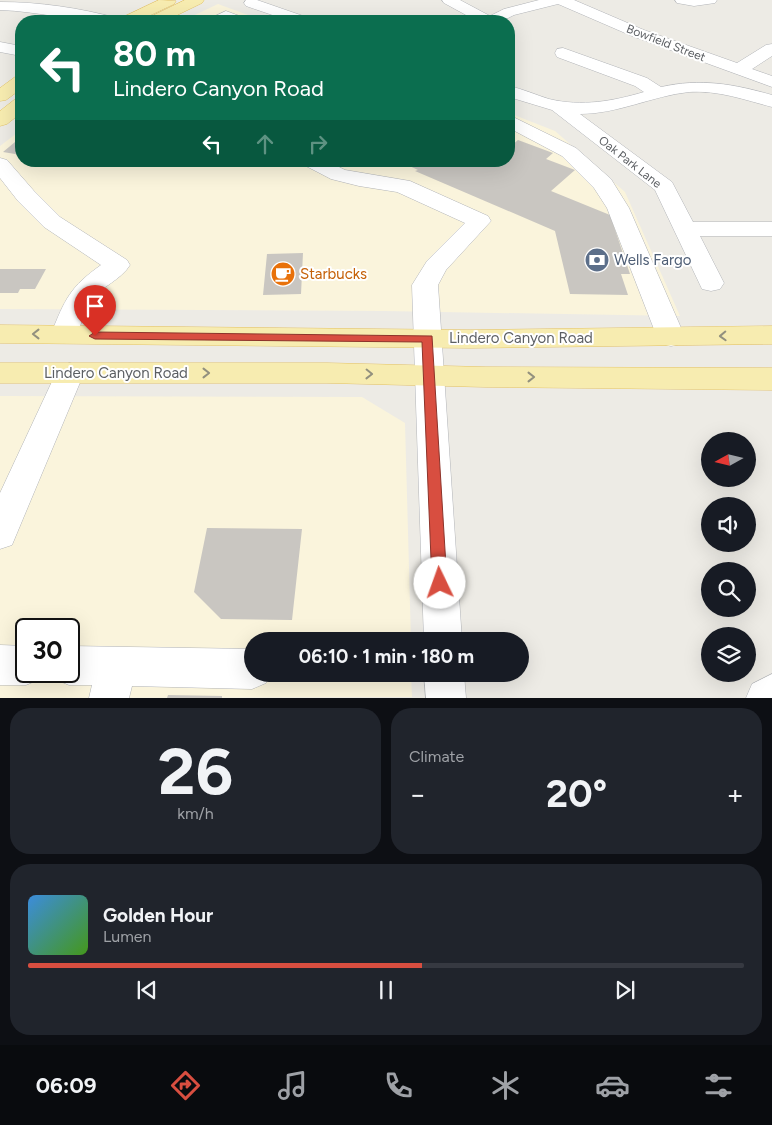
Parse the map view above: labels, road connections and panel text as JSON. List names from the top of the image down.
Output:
{
  "streets": {
    "main road": ["Lindero Canyon Road"],
    "street": ["Bowfield Street", "Oak Park Lane"]
  },
  "places": {
    "bank": ["Wells Fargo"],
    "cafe": ["Starbucks"]
  },
  "north": "left",
  "page": {
    "turn": ["80 m", "Lindero Canyon Road"],
    "limit": "30",
    "trip": "06:10 · 1 min · 180 m",
    "tile": [
      ["26", "km/h"],
      "Climate"
    ],
    "heat": ["−", "20°", "+"],
    "song": ["Golden Hour", "Lumen"],
    "tabs": "06:09"
  }
}
